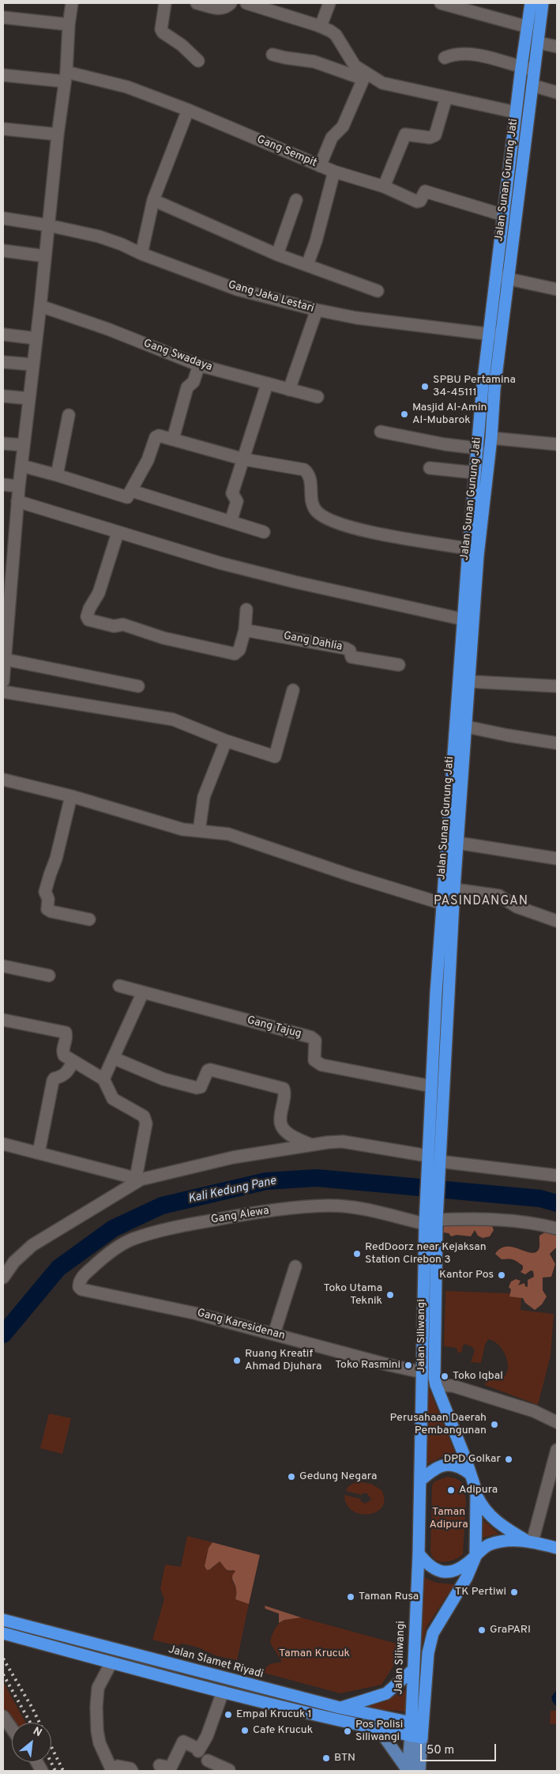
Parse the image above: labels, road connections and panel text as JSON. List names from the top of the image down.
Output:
{
  "streets": {
    "highway": ["Jalan Sunan Gunung Jati", "Jalan Siliwangi", "Jalan Slamet Riyadi"],
    "street": [
      "Gang Sempit",
      "Gang Jaka Lestari",
      "Gang Swadaya",
      "Gang Dahlia",
      "Gang Tajug",
      "Gang Alewa",
      "Gang Karesidenan"
    ]
  },
  "crossings": [
    ["Jalan Sunan Gunung Jati", "Gang Jaka Lestari"],
    ["Gang Alewa", "Gang Karesidenan"],
    ["Gang Alewa", "Jalan Siliwangi"],
    ["Gang Karesidenan", "Jalan Siliwangi"],
    ["Jalan Siliwangi", "Jalan Slamet Riyadi"]
  ],
  "districts": ["PASINDANGAN"],
  "water": ["Kali Kedung Pane"],
  "parks": ["Taman Adipura", "Taman Krucuk"],
  "places": [
    "SPBU Pertamina 34-45111",
    "Masjid Al-Amin Al-Mubarok",
    "RedDoorz near Kejaksan Station Cirebon 3",
    "Kantor Pos",
    "Toko Utama Teknik",
    "Ruang Kreatif Ahmad Djuhara",
    "Toko Rasmini",
    "Toko Iqbal",
    "Perusahaan Daerah Pembangunan",
    "DPD Golkar",
    "Gedung Negara",
    "Adipura",
    "TK Pertiwi",
    "Taman Rusa",
    "GraPARI",
    "Empal Krucuk 1",
    "Cafe Krucuk",
    "Pos Polisi Siliwangi",
    "BTN"
  ],
  "scale_bar": "50 m",
  "north": "top right"
}
